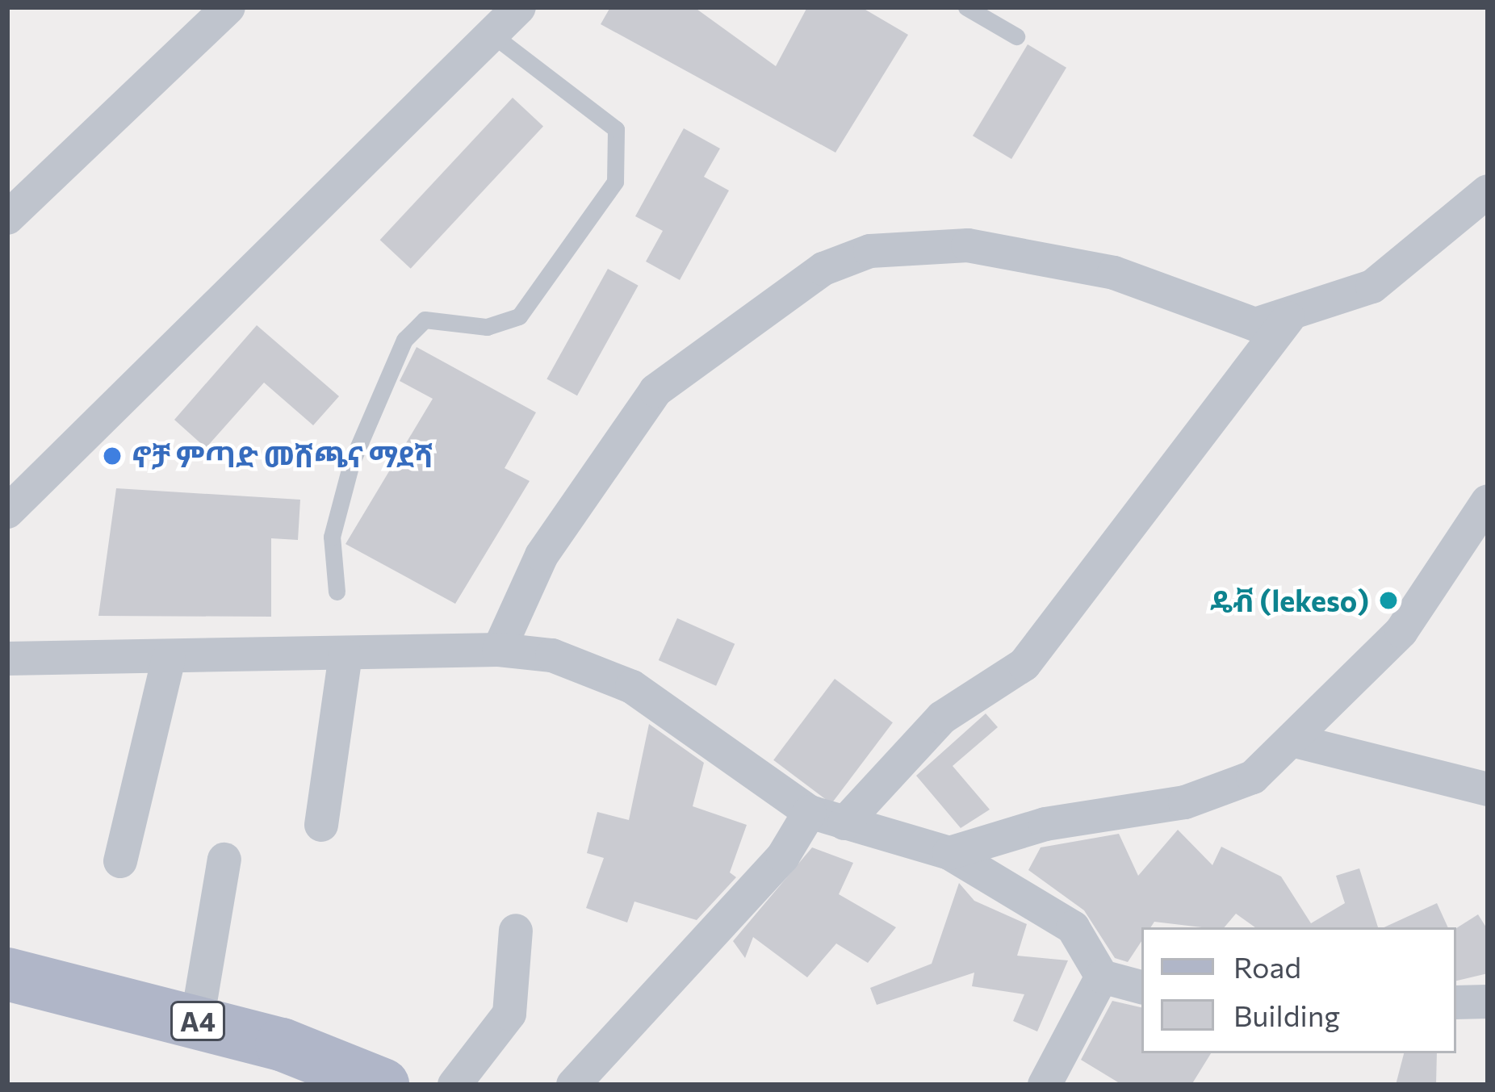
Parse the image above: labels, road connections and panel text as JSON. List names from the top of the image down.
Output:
{
  "streets": {
    "main road": ["A4"]
  },
  "places": ["ኖቻ ምጣድ መሸጫና ማደሻ", "ዴቭ (lekeso)"],
  "legend": ["Road", "Building"]
}
